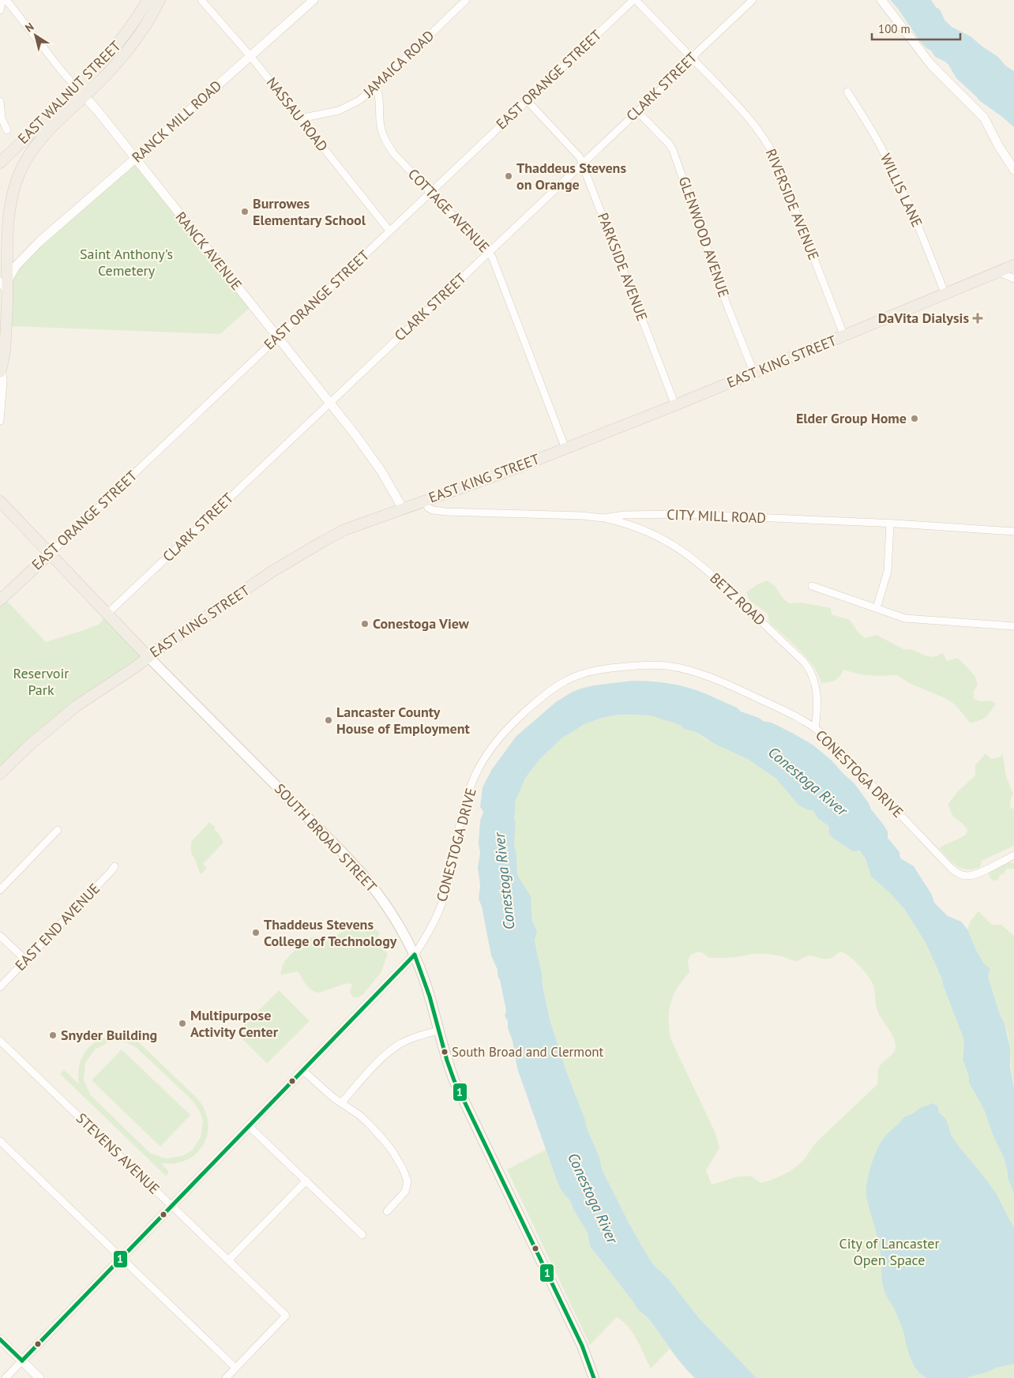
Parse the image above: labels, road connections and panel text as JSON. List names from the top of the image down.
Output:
{
  "streets": {
    "main road": [
      "EAST ORANGE STREET",
      "EAST WALNUT STREET",
      "EAST KING STREET",
      "SOUTH BROAD STREET"
    ],
    "street": [
      "JAMAICA ROAD",
      "CLARK STREET",
      "NASSAU ROAD",
      "RANCK MILL ROAD",
      "WILLIS LANE",
      "RIVERSIDE AVENUE",
      "COTTAGE AVENUE",
      "GLENWOOD AVENUE",
      "RANCK AVENUE",
      "PARKSIDE AVENUE",
      "CITY MILL ROAD",
      "BETZ ROAD",
      "CONESTOGA DRIVE",
      "EAST END AVENUE",
      "STEVENS AVENUE"
    ]
  },
  "crossings": [
    ["JAMAICA ROAD", "NASSAU ROAD"],
    ["JAMAICA ROAD", "COTTAGE AVENUE"],
    ["EAST ORANGE STREET", "NASSAU ROAD"],
    ["EAST ORANGE STREET", "RIVERSIDE AVENUE"],
    ["EAST ORANGE STREET", "COTTAGE AVENUE"],
    ["EAST ORANGE STREET", "RANCK AVENUE"],
    ["EAST ORANGE STREET", "PARKSIDE AVENUE"],
    ["CLARK STREET", "RIVERSIDE AVENUE"],
    ["CLARK STREET", "COTTAGE AVENUE"],
    ["CLARK STREET", "GLENWOOD AVENUE"],
    ["CLARK STREET", "RANCK AVENUE"],
    ["CLARK STREET", "PARKSIDE AVENUE"],
    ["EAST WALNUT STREET", "RANCK MILL ROAD"],
    ["EAST WALNUT STREET", "RANCK AVENUE"],
    ["NASSAU ROAD", "RANCK MILL ROAD"],
    ["RANCK MILL ROAD", "RANCK AVENUE"],
    ["WILLIS LANE", "EAST KING STREET"],
    ["RIVERSIDE AVENUE", "EAST KING STREET"],
    ["COTTAGE AVENUE", "EAST KING STREET"],
    ["GLENWOOD AVENUE", "EAST KING STREET"],
    ["RANCK AVENUE", "EAST KING STREET"],
    ["PARKSIDE AVENUE", "EAST KING STREET"],
    ["EAST KING STREET", "CITY MILL ROAD"],
    ["EAST KING STREET", "SOUTH BROAD STREET"],
    ["CITY MILL ROAD", "BETZ ROAD"],
    ["BETZ ROAD", "CONESTOGA DRIVE"],
    ["CONESTOGA DRIVE", "SOUTH BROAD STREET"]
  ],
  "water": ["Conestoga River"],
  "parks": ["Saint Anthony's Cemetery", "Reservoir Park", "City of Lancaster Open Space"],
  "places": {
    "other": [
      "Thaddeus Stevens on Orange",
      "Burrowes Elementary School",
      "Elder Group Home",
      "Conestoga View",
      "Lancaster County House of Employment",
      "Thaddeus Stevens College of Technology",
      "Multipurpose Activity Center",
      "Snyder Building",
      "South Broad and Clermont"
    ],
    "health": ["DaVita Dialysis"]
  },
  "lines": ["transit line 1"],
  "scale_bar": "100 m",
  "north": "top left"
}
